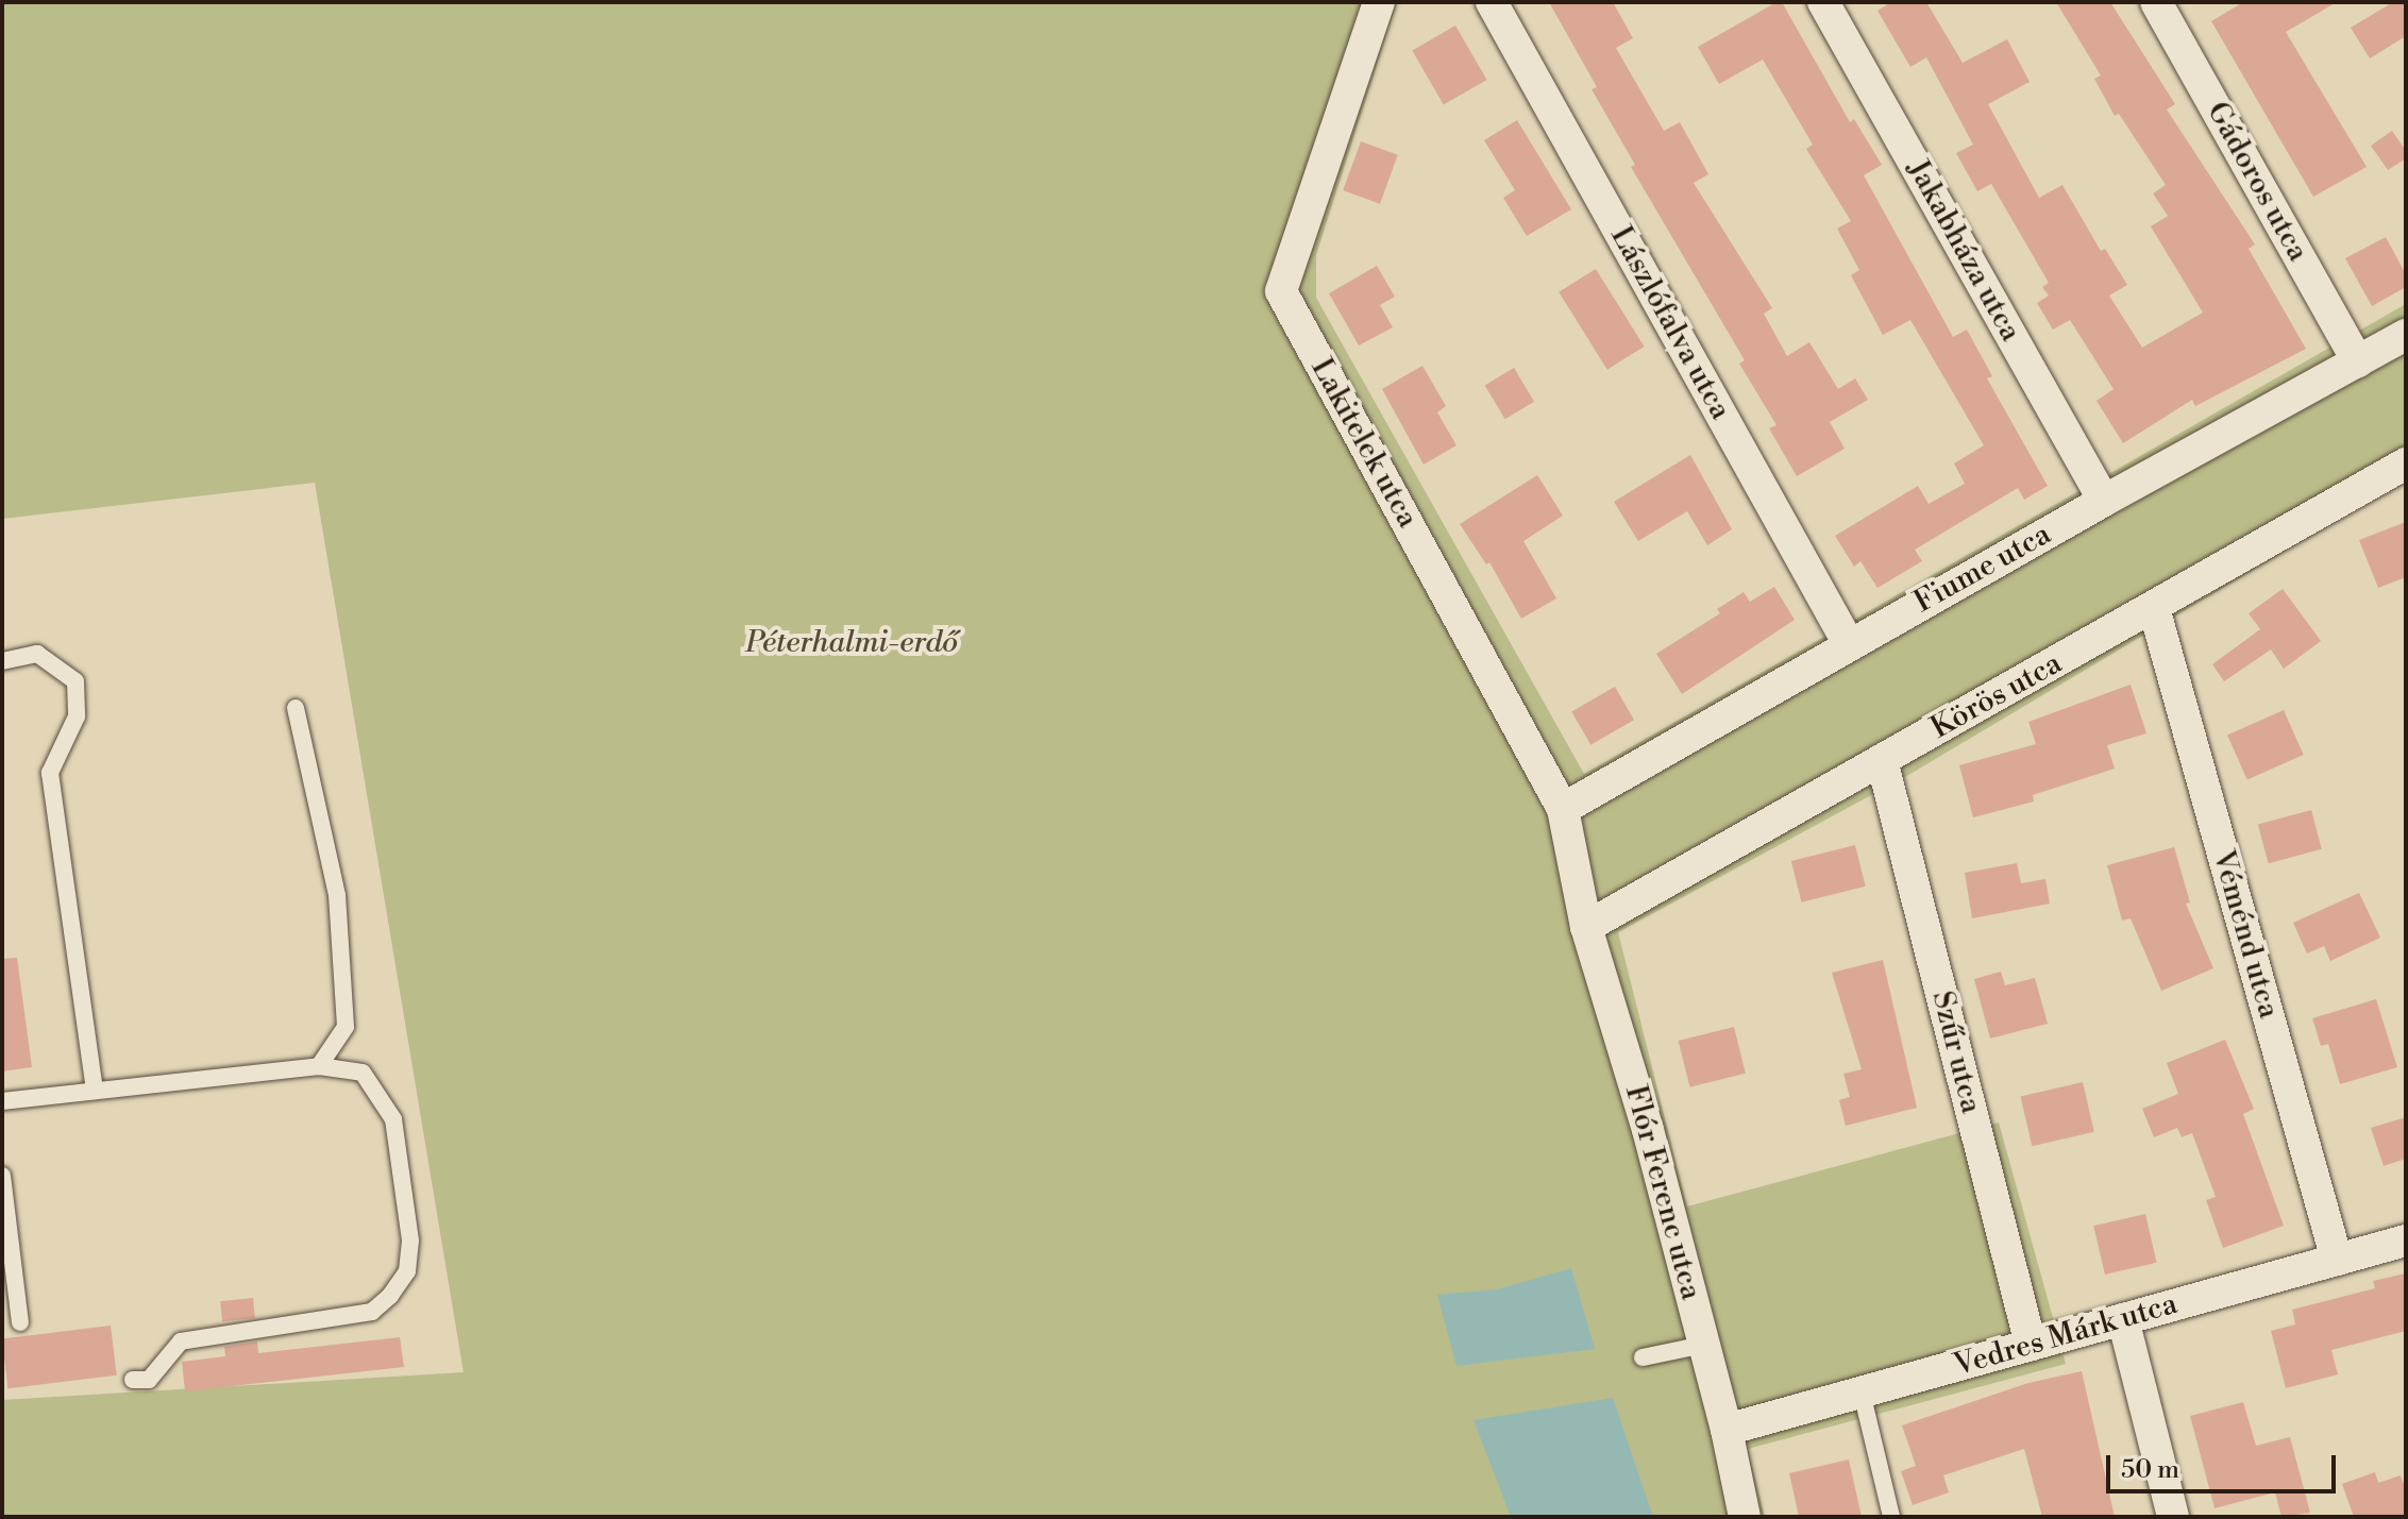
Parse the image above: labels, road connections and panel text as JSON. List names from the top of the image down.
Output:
{
  "streets": {
    "street": [
      "Gádoros utca",
      "Jakabháza utca",
      "Lászlófalva utca",
      "Lakitelek utca",
      "Fiume utca",
      "Körös utca",
      "Véménd utca",
      "Szűr utca",
      "Flór Ferenc utca",
      "Vedres Márk utca"
    ]
  },
  "crossings": [
    ["Gádoros utca", "Fiume utca"],
    ["Jakabháza utca", "Fiume utca"],
    ["Lászlófalva utca", "Fiume utca"],
    ["Lakitelek utca", "Fiume utca"],
    ["Lakitelek utca", "Flór Ferenc utca"],
    ["Körös utca", "Véménd utca"],
    ["Körös utca", "Szűr utca"],
    ["Körös utca", "Flór Ferenc utca"],
    ["Véménd utca", "Vedres Márk utca"],
    ["Szűr utca", "Vedres Márk utca"],
    ["Flór Ferenc utca", "Vedres Márk utca"]
  ],
  "parks": ["Péterhalmi-erdő"],
  "scale_bar": "50 m"
}
